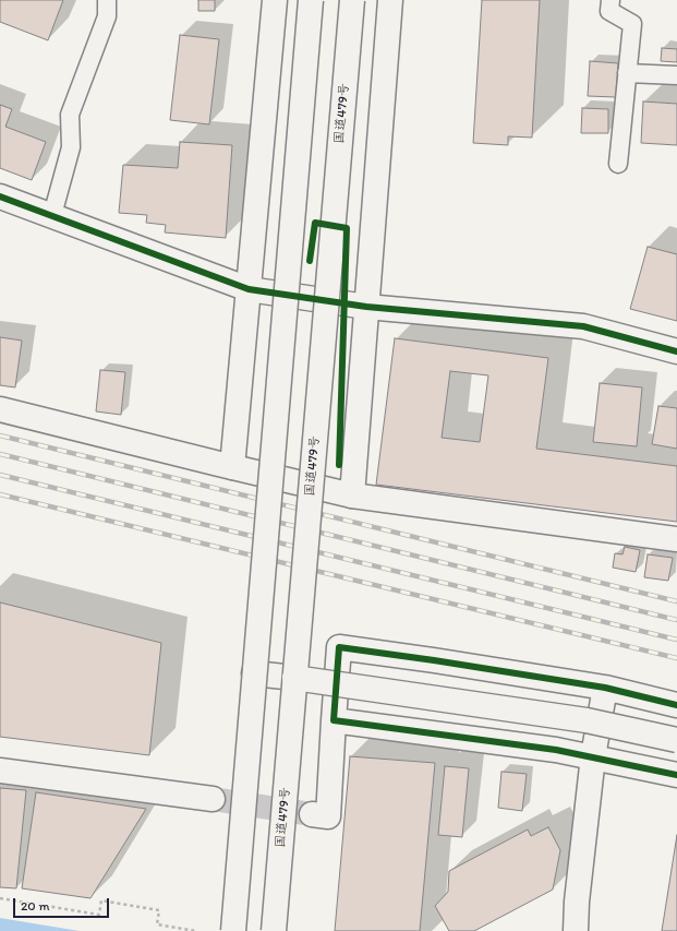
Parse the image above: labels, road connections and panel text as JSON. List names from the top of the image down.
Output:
{
  "streets": {
    "main road": ["国道479号"]
  },
  "scale_bar": "20 m"
}
